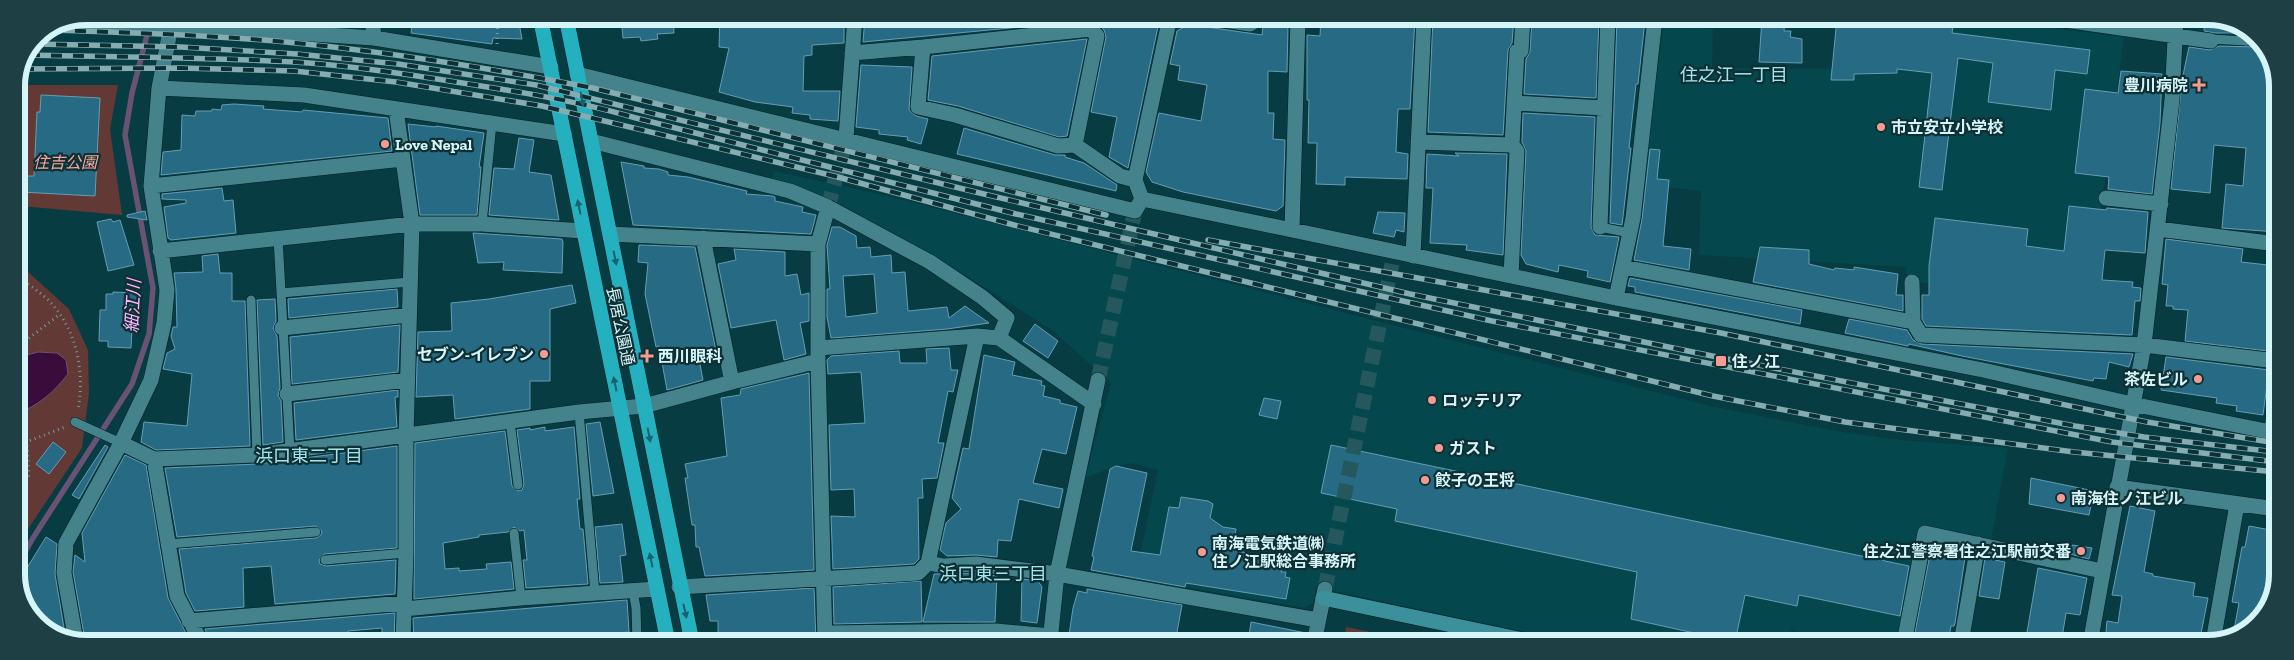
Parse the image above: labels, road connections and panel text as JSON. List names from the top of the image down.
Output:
{
  "streets": {
    "highway": ["長居公園通"]
  },
  "districts": ["住之江一丁目", "浜口東二丁目", "浜口東三丁目"],
  "water": ["細江川"],
  "parks": ["住吉公園"],
  "places": {
    "health": ["豊川病院", "西川眼科"],
    "other": [
      "市立安立小学校",
      "Love Nepal",
      "セブン-イレブン",
      "茶佐ビル",
      "ロッテリア",
      "ガスト",
      "餃子の王将",
      "南海住ノ江ビル",
      "住之江警察署住之江駅前交番",
      "南海電気鉄道㈱ 住ノ江駅総合事務所"
    ],
    "transit": ["住ノ江"]
  }
}
